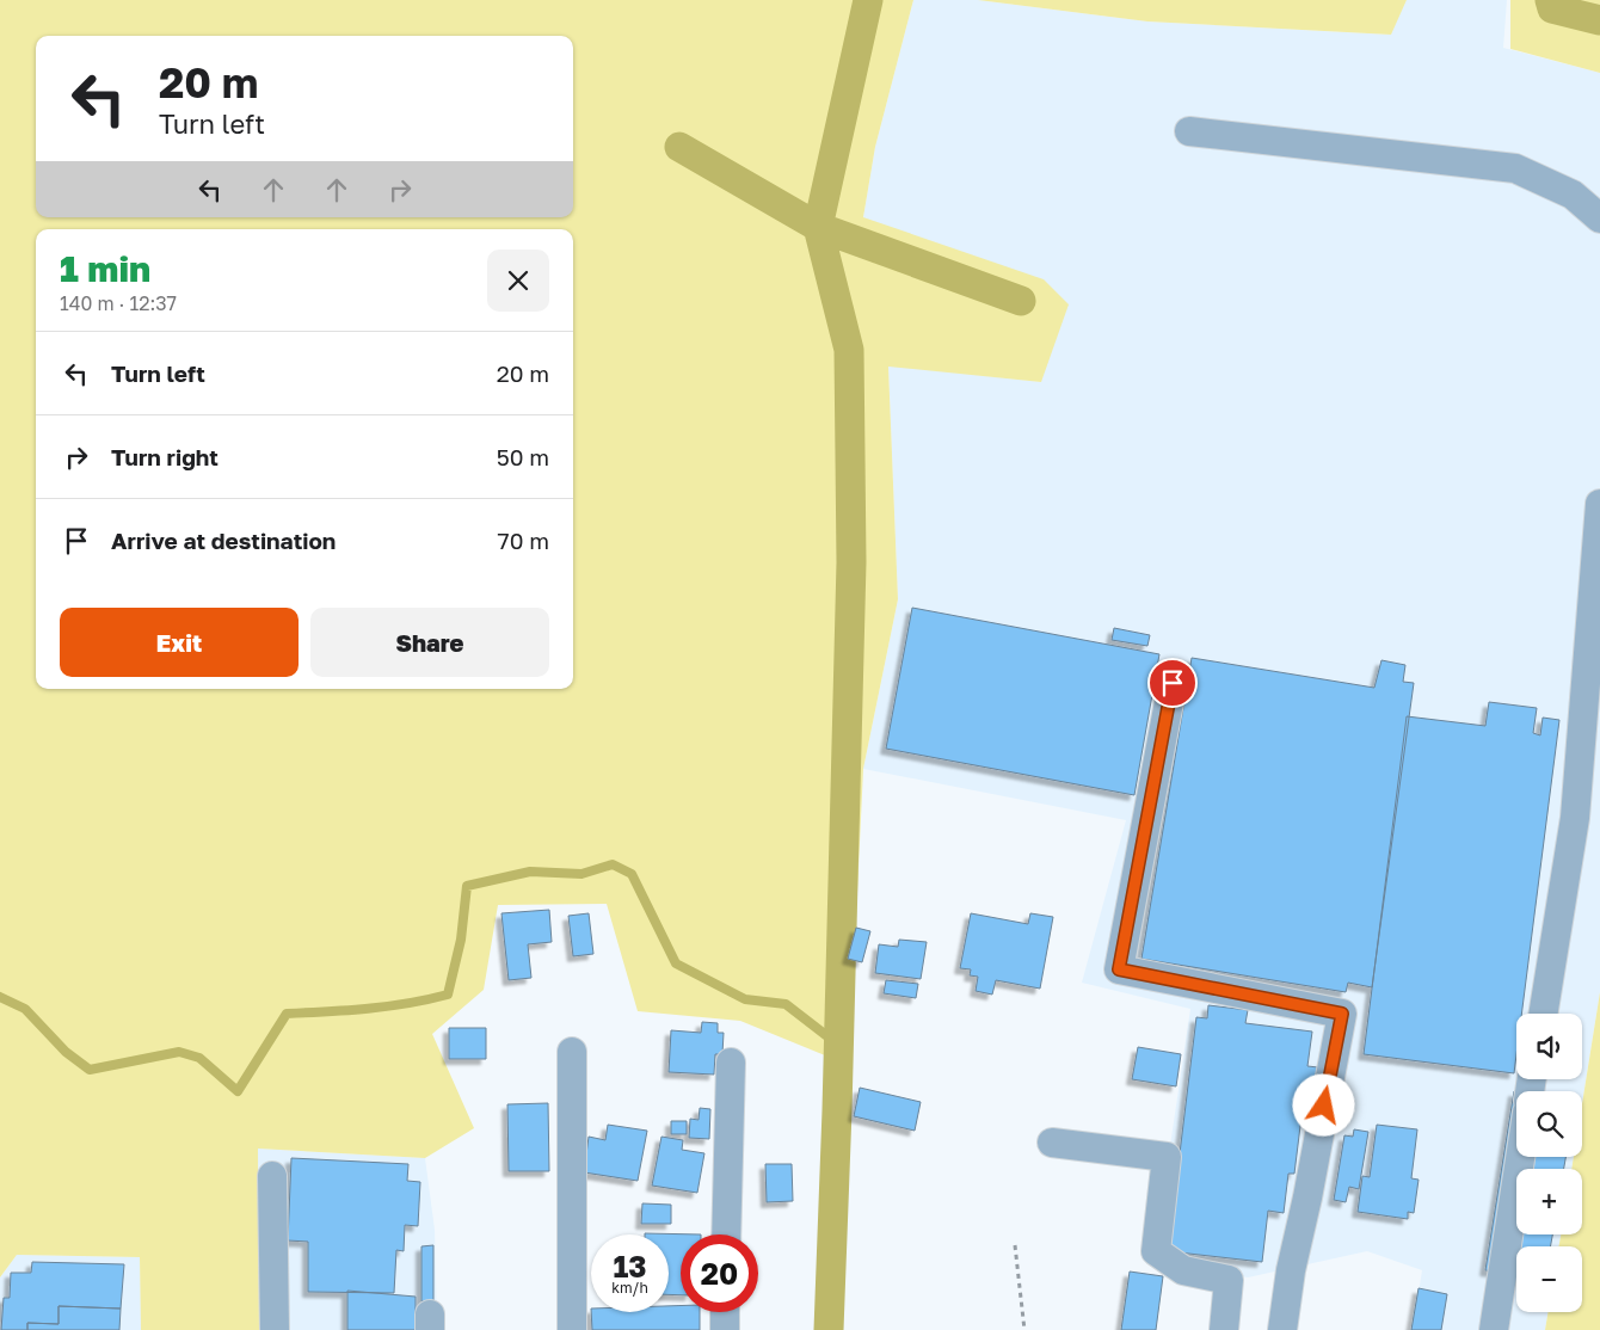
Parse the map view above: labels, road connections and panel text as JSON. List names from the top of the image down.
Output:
{
  "page": {
    "turn": ["20 m", "Turn left"],
    "heading": ["1 min", "140 m · 12:37"],
    "list": [
      {
        "name": "Turn left",
        "value": "20 m"
      },
      {
        "name": "Turn right",
        "value": "50 m"
      },
      {
        "name": "Arrive at destination",
        "value": "70 m"
      }
    ],
    "buttons": ["Exit", "Share"],
    "map_buttons": ["+", "−"],
    "speed": "13 km/h",
    "limit": "20"
  }
}
